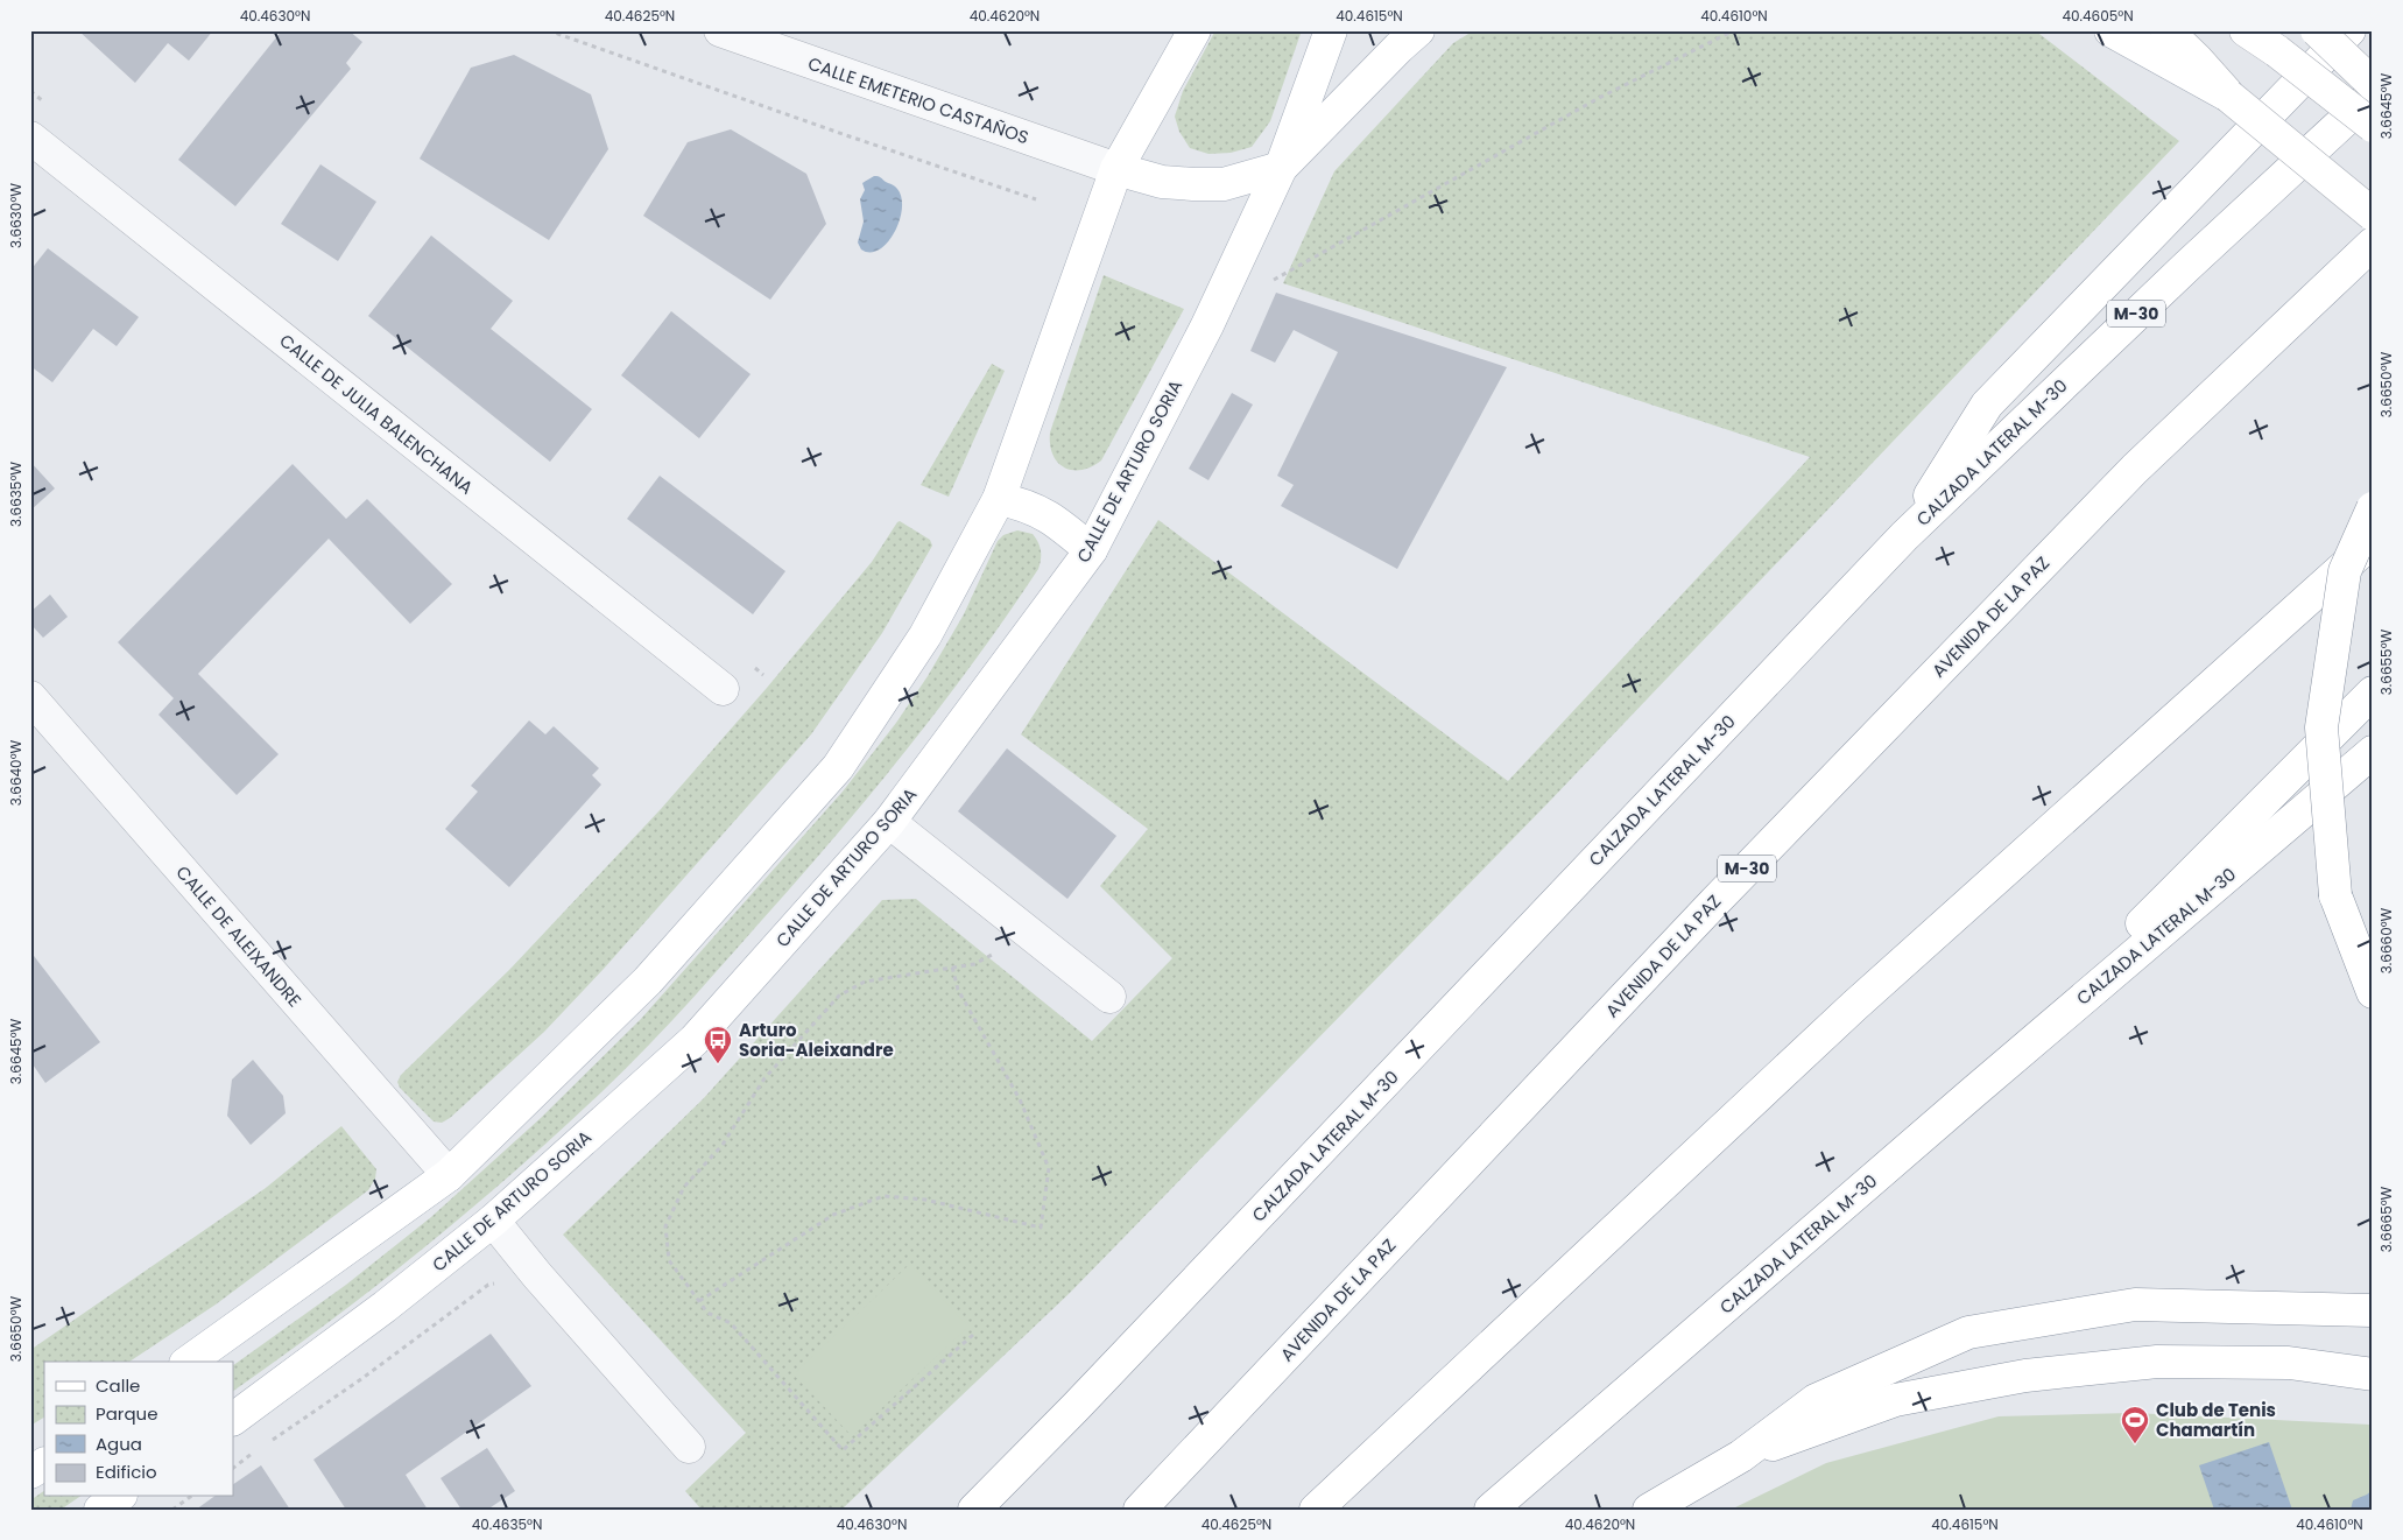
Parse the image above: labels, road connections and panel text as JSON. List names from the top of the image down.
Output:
{
  "streets": {
    "main road": [
      "M-30",
      "CALZADA LATERAL M-30",
      "CALLE DE ARTURO SORIA",
      "AVENIDA DE LA PAZ"
    ],
    "street": ["CALLE EMETERIO CASTAÑOS", "CALLE DE JULIA BALENCHANA", "CALLE DE ALEIXANDRE"]
  },
  "places": {
    "bus stop": ["Arturo Soria-Aleixandre"],
    "sports": ["Club de Tenis Chamartín"]
  },
  "legend": [
    "Calle",
    "Parque",
    "Agua",
    "Edificio"
  ],
  "coordinates": [
    "40.4630°N",
    "40.4625°N",
    "40.4620°N",
    "40.4615°N",
    "40.4610°N",
    "40.4605°N",
    "3.6645°W",
    "3.6630°W",
    "3.6650°W",
    "3.6635°W",
    "3.6655°W",
    "3.6640°W",
    "3.6660°W",
    "3.6665°W",
    "40.4635°N"
  ]
}
